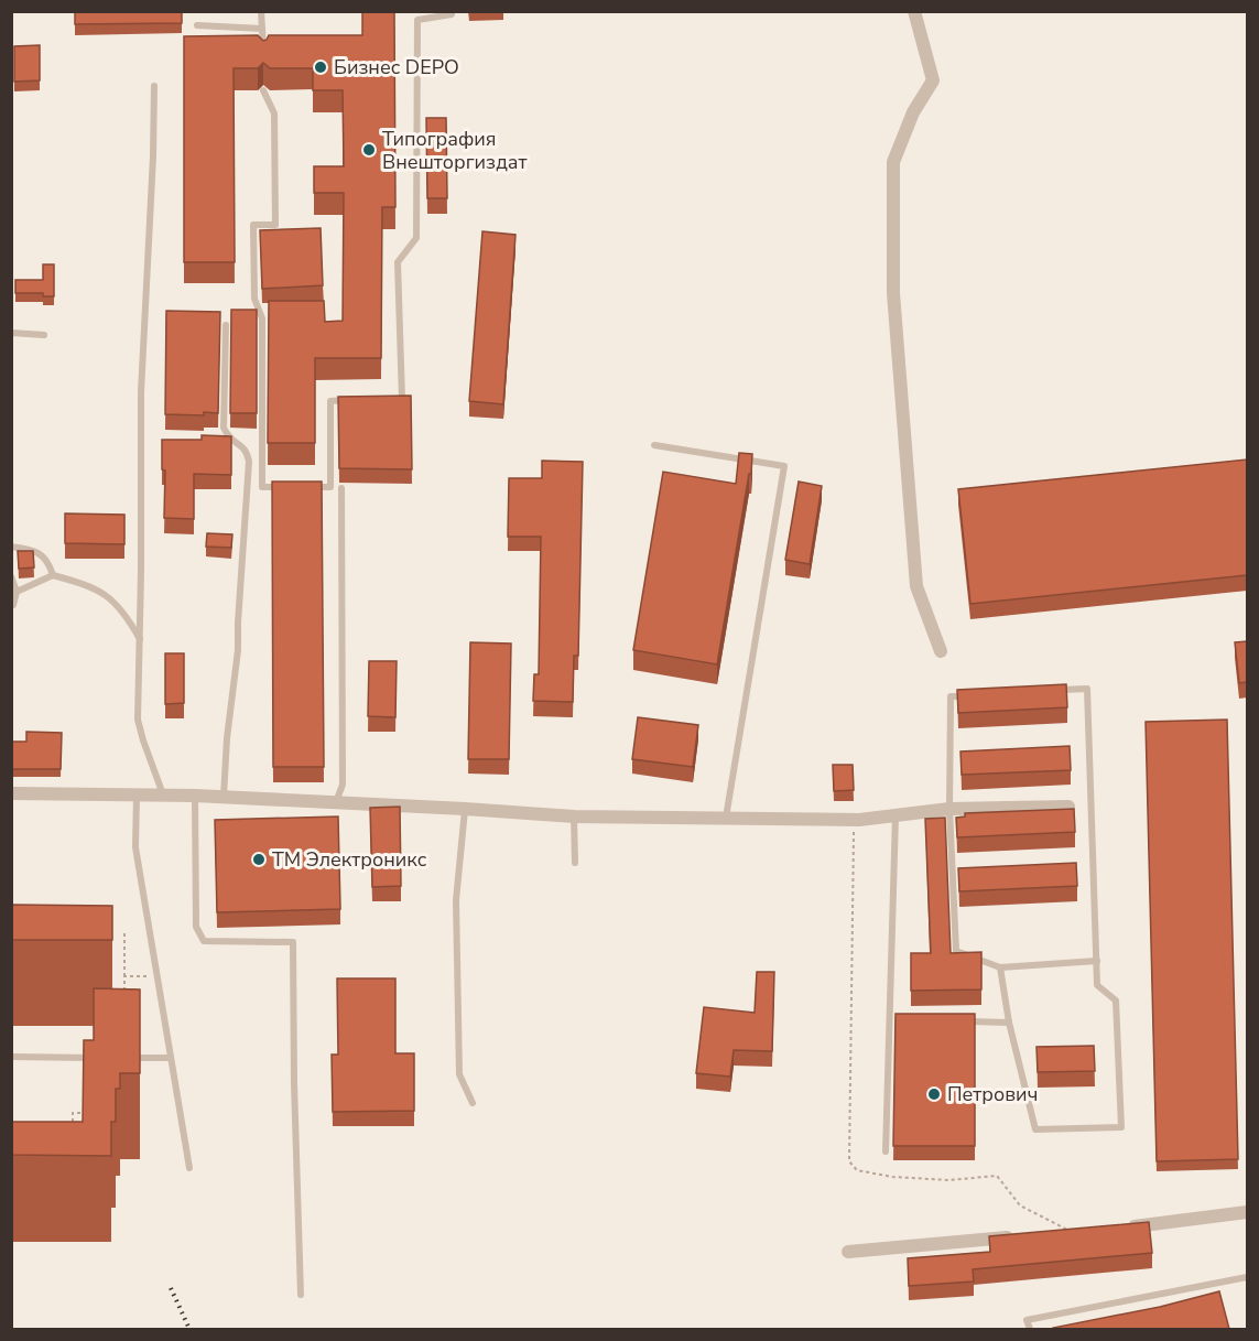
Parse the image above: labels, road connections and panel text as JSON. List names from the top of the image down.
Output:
{
  "places": [
    "Бизнес DEPO",
    "Типография Внешторгиздат",
    "ТМ Электроникс",
    "Петрович"
  ]
}
